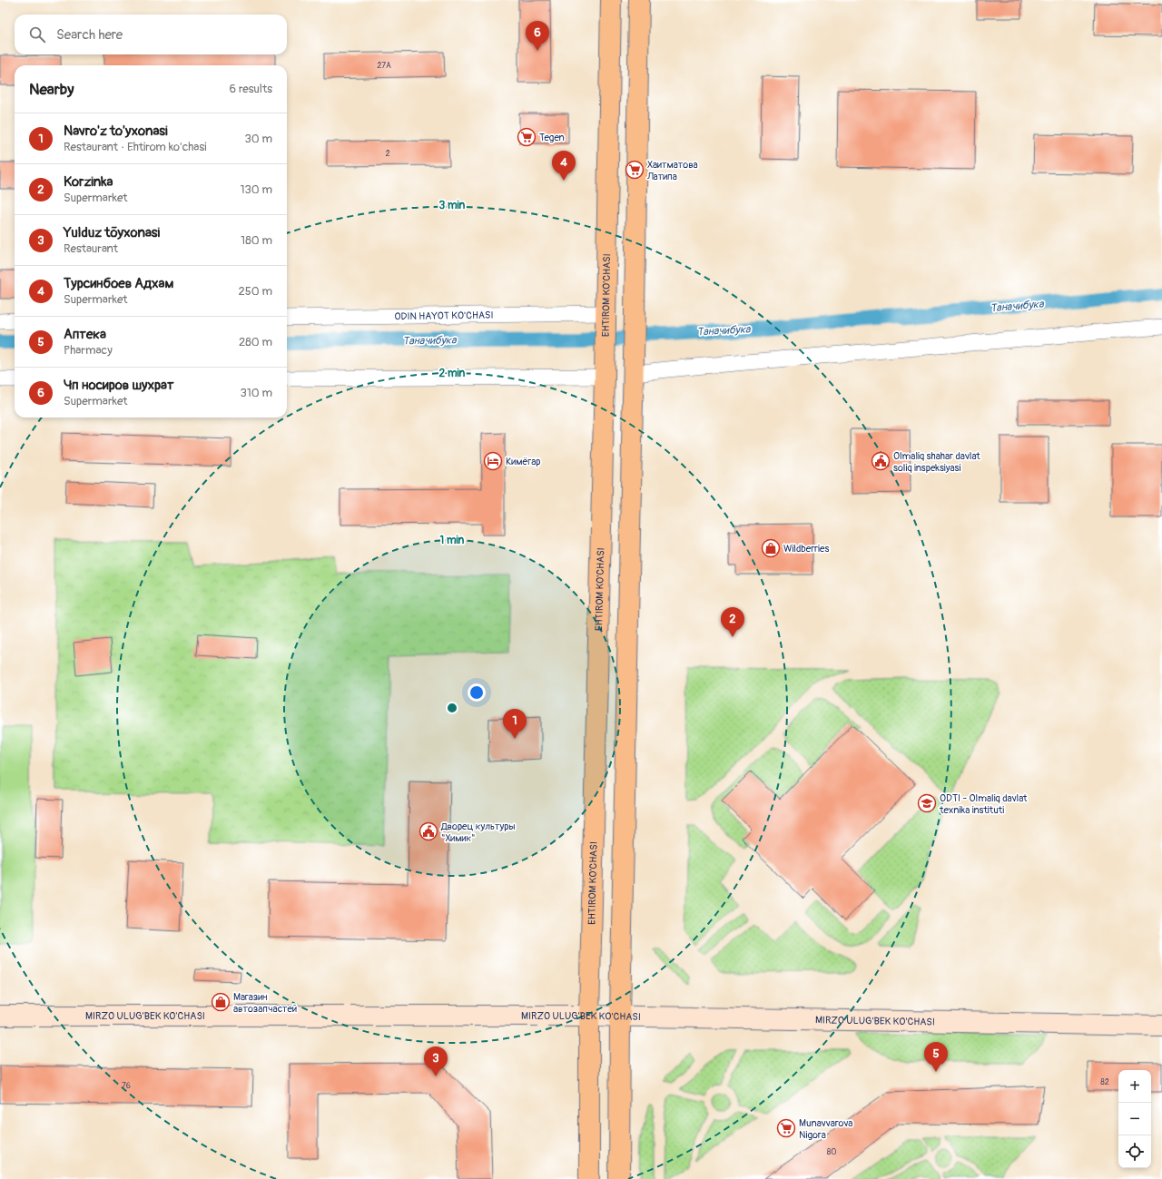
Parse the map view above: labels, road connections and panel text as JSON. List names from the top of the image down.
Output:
{
  "streets": {
    "main road": ["EHTIROM KO'CHASI", "MIRZO ULUG'BEK KO'CHASI"],
    "street": ["ODIN HAYOT KO'CHASI"]
  },
  "crossings": [
    ["EHTIROM KO'CHASI", "ODIN HAYOT KO'CHASI"],
    ["EHTIROM KO'CHASI", "MIRZO ULUG'BEK KO'CHASI"]
  ],
  "water": ["Таначибука"],
  "places": {
    "supermarket": ["Tegen", "Хаитматова Латипа", "Munavvarova Nigora"],
    "hotel": ["Кимёгар"],
    "public building": ["Olmaliq shahar davlat soliq inspeksiyasi", "Дворец культуры \"Химик\""],
    "shop": ["Wildberries", "Магазин автозапчастей"],
    "school or university": ["ODTI - Olmaliq davlat texnika instituti"]
  },
  "house_numbers": [
    "27А",
    "2",
    "82",
    "76",
    "80"
  ],
  "page": {
    "search": "Search here",
    "pins": [
      "6",
      "4",
      "2",
      "1",
      "5",
      "3"
    ],
    "heading": ["Nearby", "6 results"],
    "list": [
      {
        "mark": "1",
        "name": "Navro'z to'yxonasi",
        "note": "Restaurant · Ehtirom ko'chasi",
        "value": "30 m"
      },
      {
        "mark": "2",
        "name": "Korzinka",
        "note": "Supermarket",
        "value": "130 m"
      },
      {
        "mark": "3",
        "name": "Yulduz tõyxonasi",
        "note": "Restaurant",
        "value": "180 m"
      },
      {
        "mark": "4",
        "name": "Турсинбоев Адхам",
        "note": "Supermarket",
        "value": "250 m"
      },
      {
        "mark": "5",
        "name": "Аптека",
        "note": "Pharmacy",
        "value": "280 m"
      },
      {
        "mark": "6",
        "name": "Чп носиров шухрат",
        "note": "Supermarket",
        "value": "310 m"
      }
    ],
    "map_buttons": ["+", "−"]
  },
  "rings": ["3 min", "2 min", "1 min"]
}
